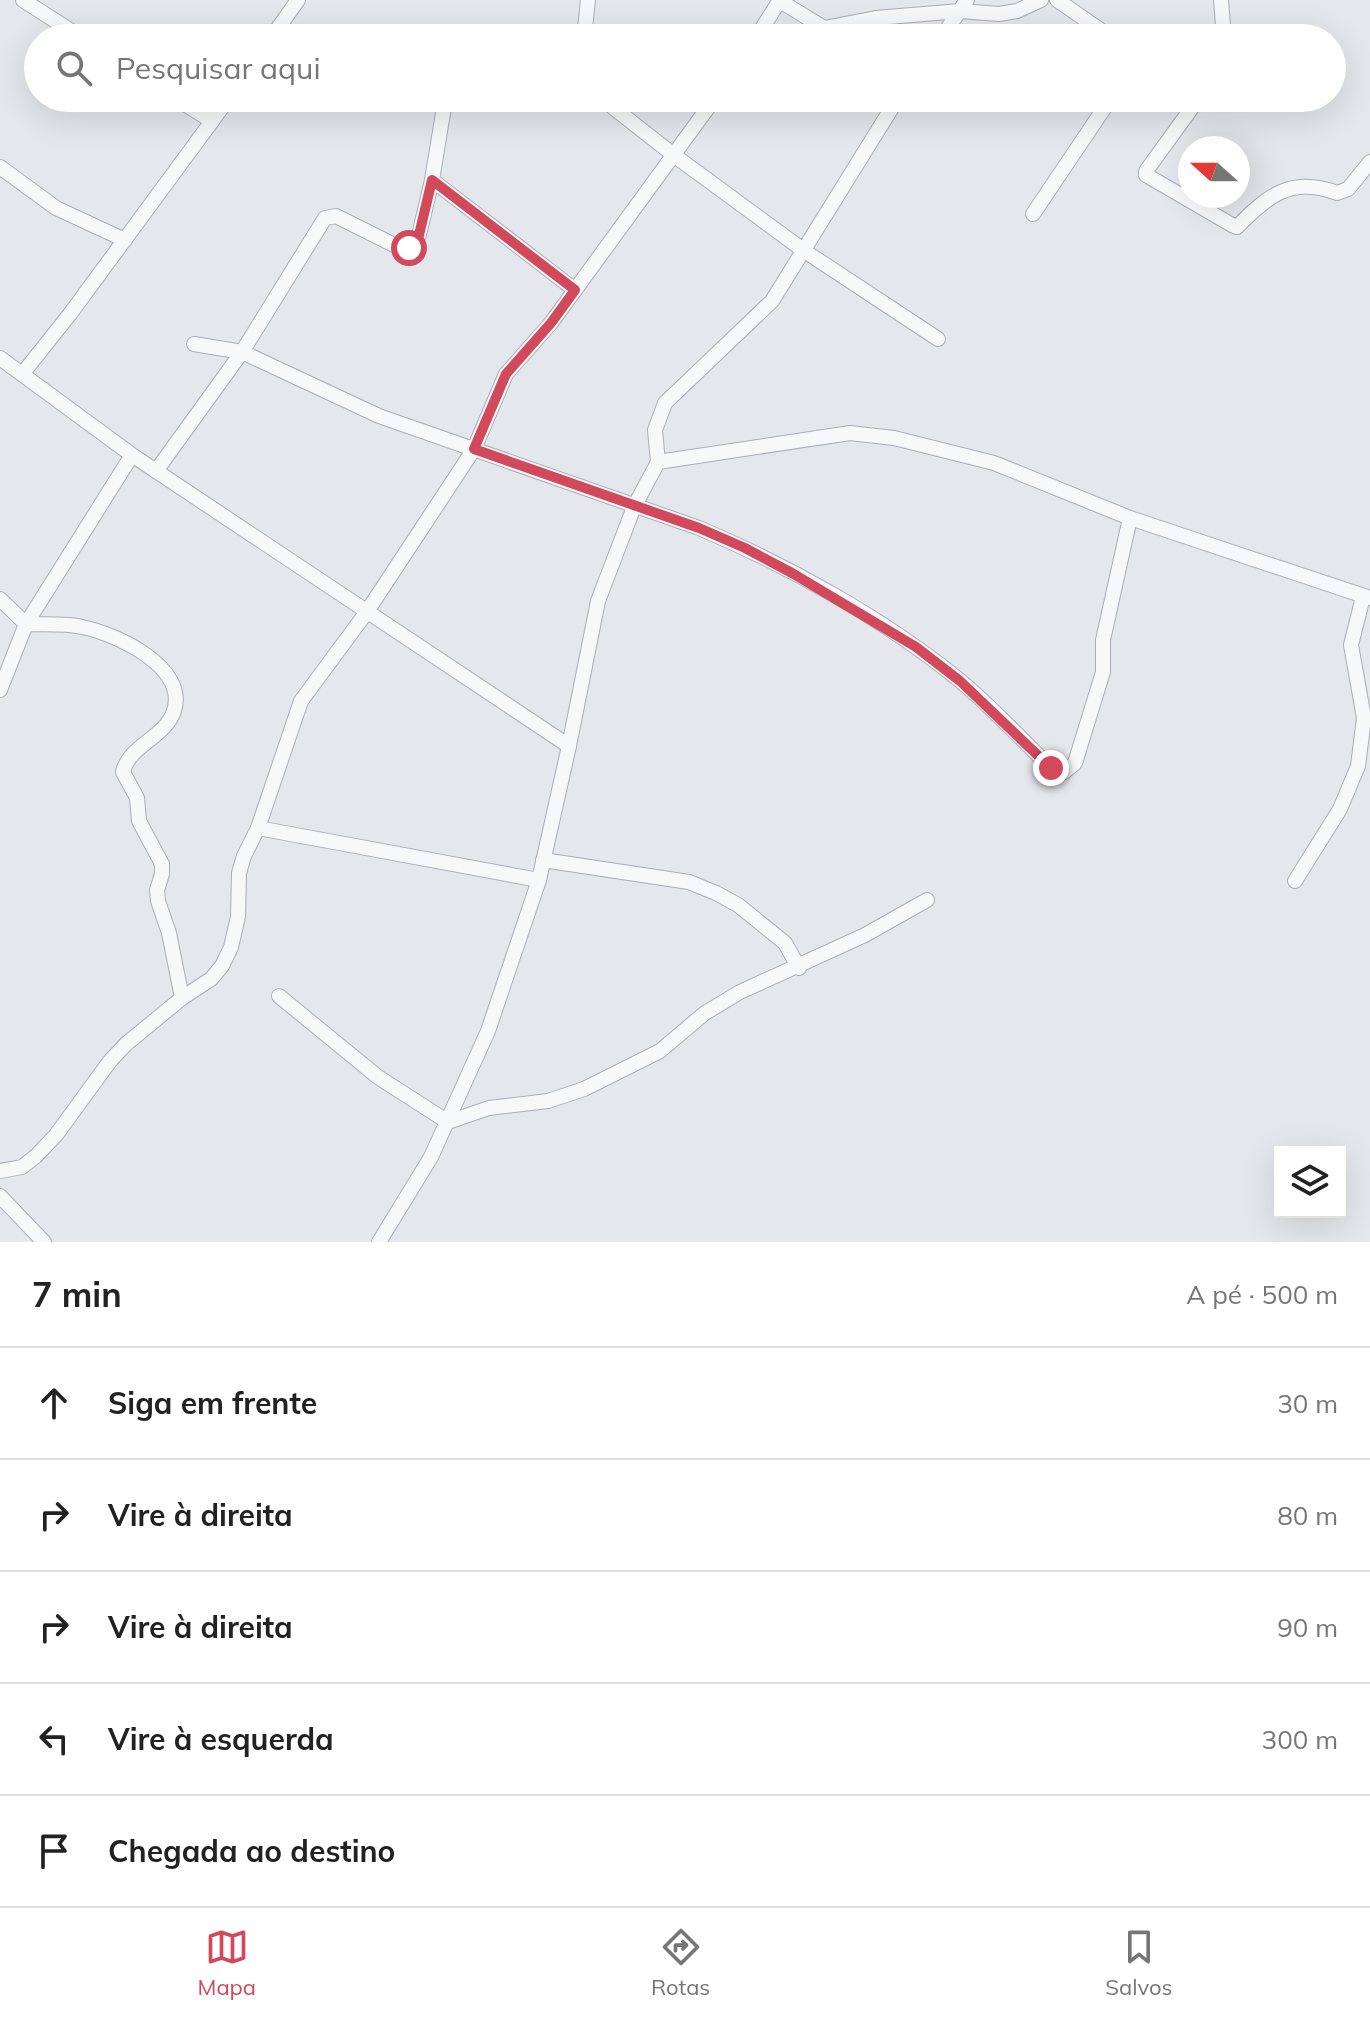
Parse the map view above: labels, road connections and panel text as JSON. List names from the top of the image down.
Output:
{
  "north": "left",
  "page": {
    "search": "Pesquisar aqui",
    "heading": ["7 min", "A pé · 500 m"],
    "list": [
      ["Siga em frente", "30 m"],
      ["Vire à direita", "80 m"],
      ["Vire à direita", "90 m"],
      ["Vire à esquerda", "300 m"],
      "Chegada ao destino"
    ],
    "nav": ["Mapa", "Rotas", "Salvos"]
  }
}
